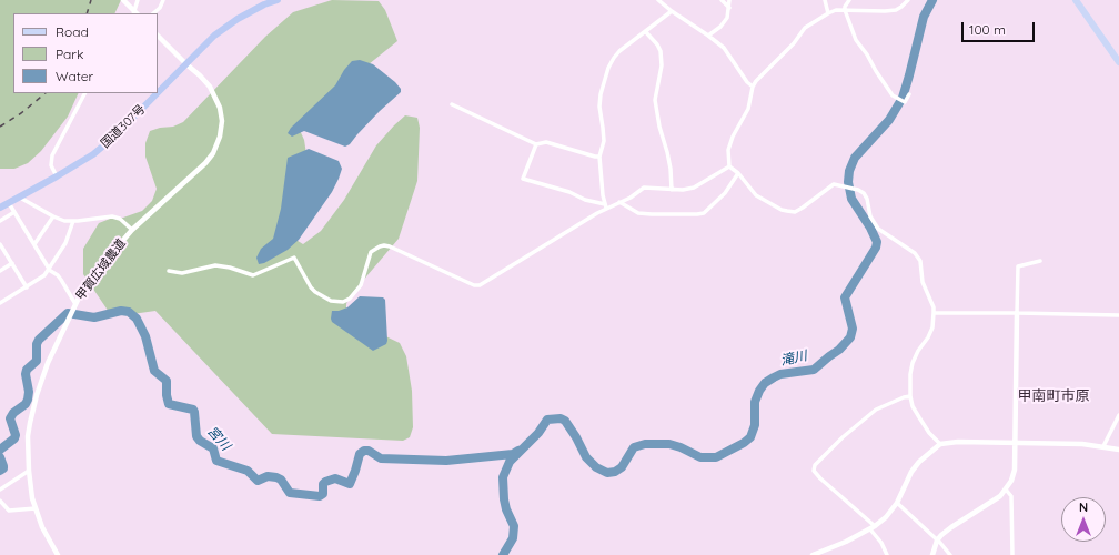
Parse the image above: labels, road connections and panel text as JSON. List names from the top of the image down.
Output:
{
  "streets": {
    "highway": ["国道307号"],
    "street": ["甲賀広域農道"]
  },
  "crossings": [
    ["国道307号", "甲賀広域農道"]
  ],
  "districts": ["甲南町市原"],
  "water": ["滝川", "宮川"],
  "legend": ["Road", "Park", "Water"],
  "scale_bar": "100 m",
  "north": "top"
}
